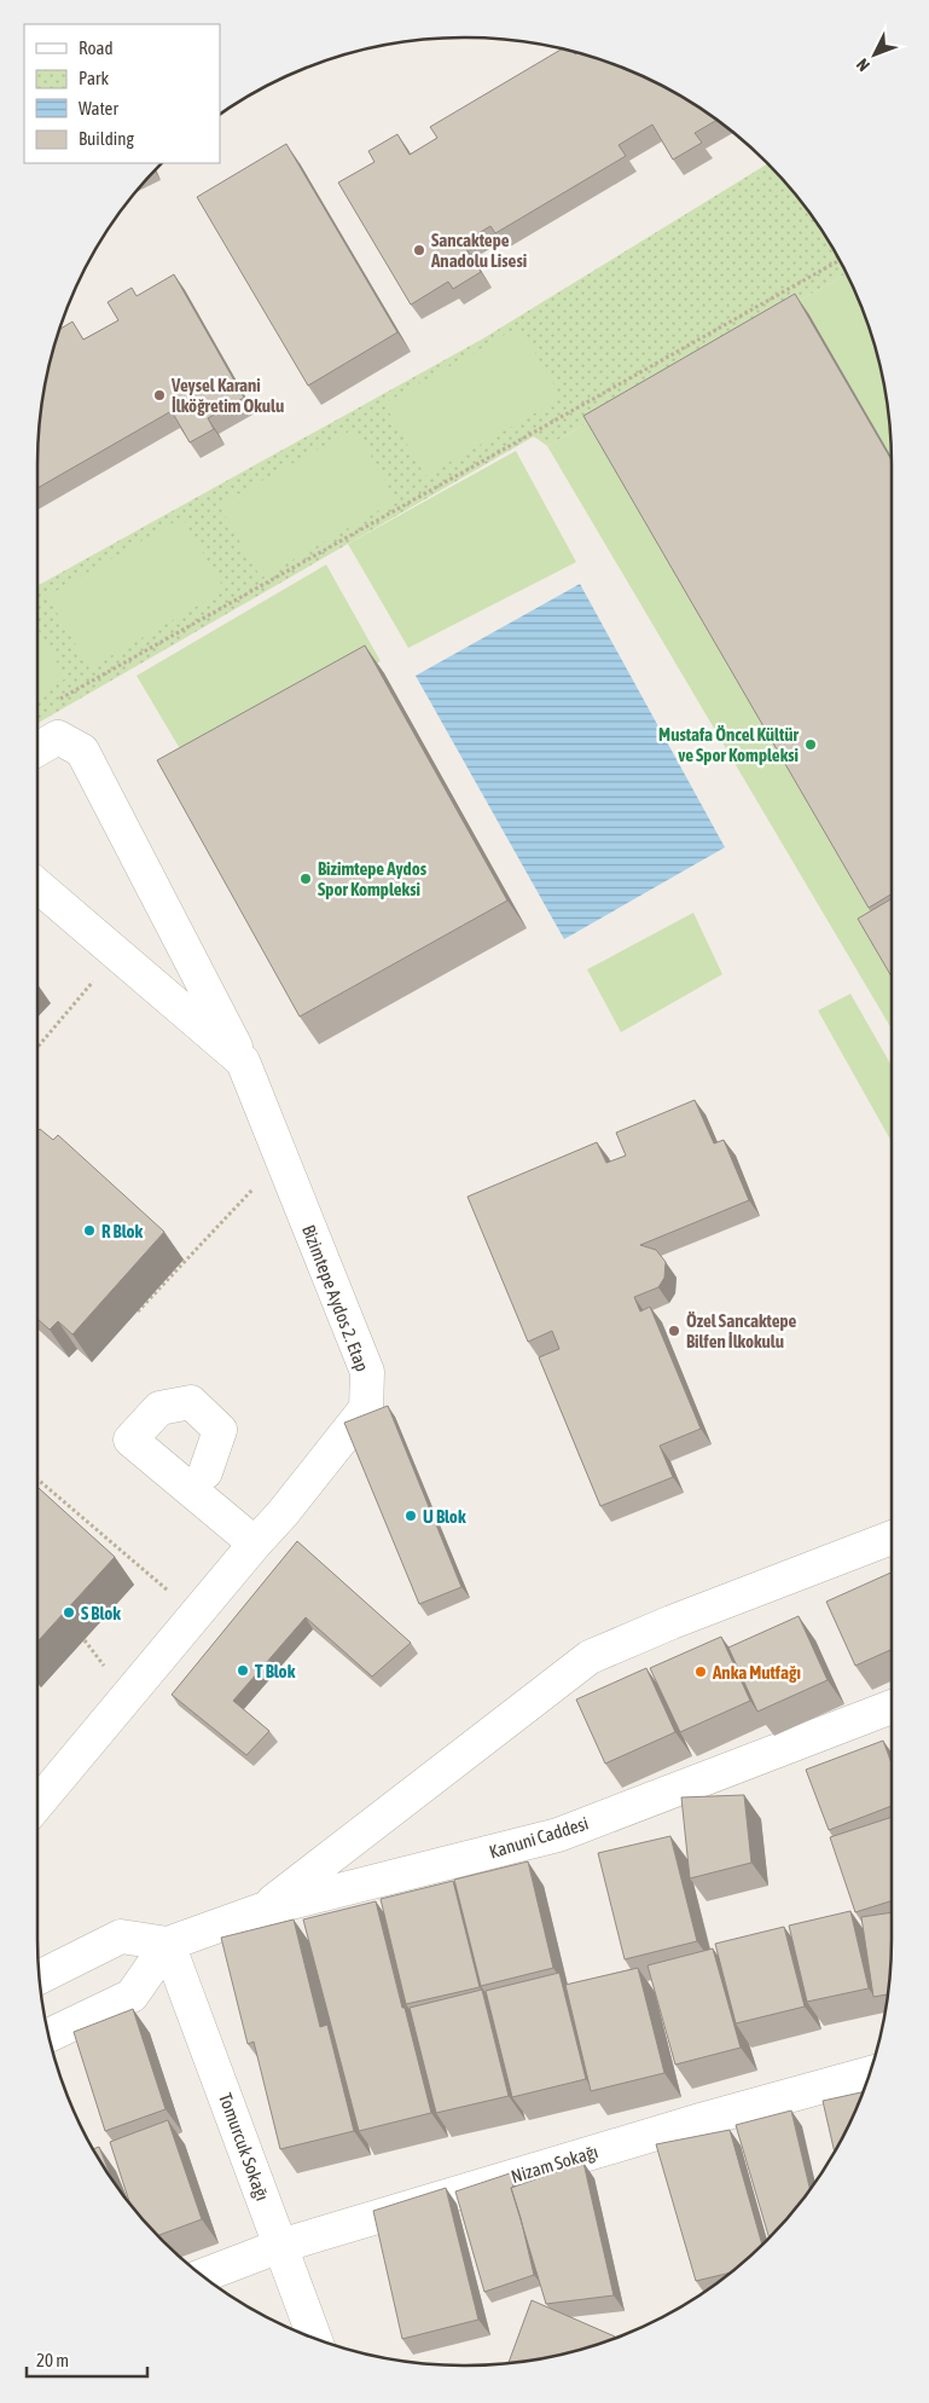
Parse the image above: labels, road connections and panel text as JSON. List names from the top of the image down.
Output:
{
  "streets": {
    "street": [
      "Bizimtepe Aydos 2. Etap",
      "Kanuni Caddesi",
      "Tomurcuk Sokağı",
      "Nizam Sokağı"
    ]
  },
  "crossings": [
    ["Kanuni Caddesi", "Tomurcuk Sokağı"],
    ["Tomurcuk Sokağı", "Nizam Sokağı"]
  ],
  "places": [
    "Sancaktepe Anadolu Lisesi",
    "Veysel Karani İlköğretim Okulu",
    "Mustafa Öncel Kültür ve Spor Kompleksi",
    "Bizimtepe Aydos Spor Kompleksi",
    "R Blok",
    "Özel Sancaktepe Bilfen İlkokulu",
    "U Blok",
    "S Blok",
    "T Blok",
    "Anka Mutfağı"
  ],
  "legend": [
    "Road",
    "Park",
    "Water",
    "Building"
  ],
  "scale_bar": "20 m",
  "north": "bottom left"
}
